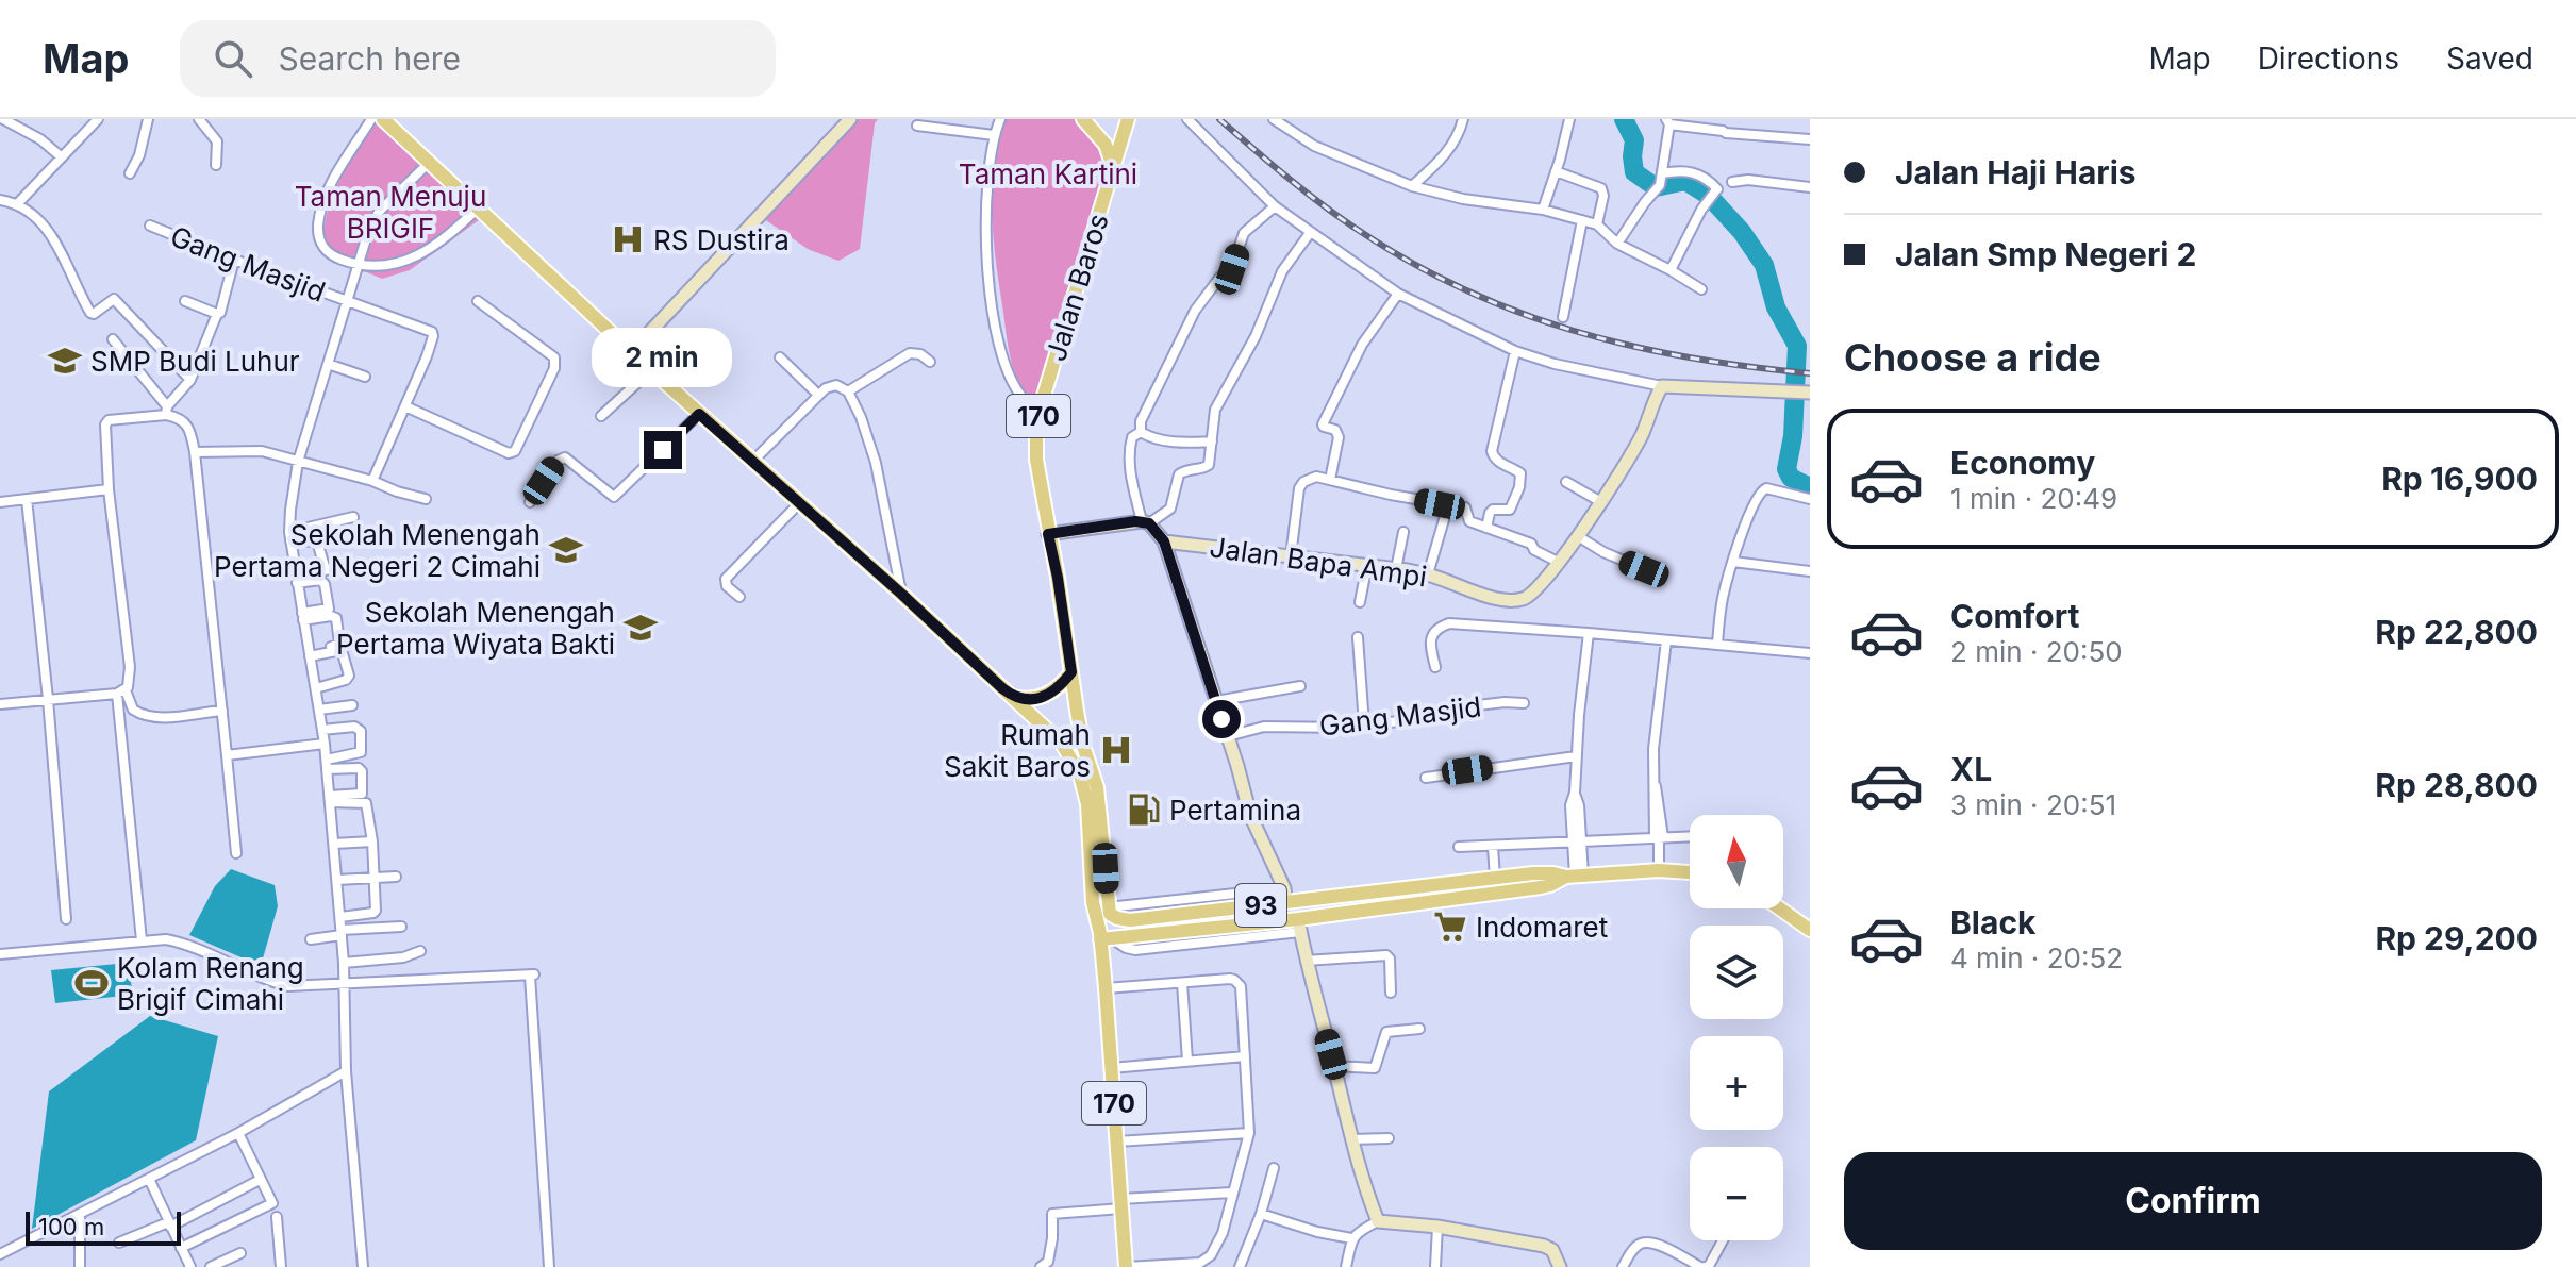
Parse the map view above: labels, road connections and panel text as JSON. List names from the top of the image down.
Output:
{
  "streets": {
    "main road": ["Jalan Baros", "170", "93"],
    "street": ["Gang Masjid", "Jalan Bapa Ampi"]
  },
  "crossings": [
    ["Jalan Baros", "93"],
    ["170", "93"]
  ],
  "parks": ["Taman Kartini", "Taman Menuju BRIGIF"],
  "places": {
    "hospital": ["RS Dustira", "Rumah Sakit Baros"],
    "school or university": ["SMP Budi Luhur", "Sekolah Menengah Pertama Negeri 2 Cimahi", "Sekolah Menengah Pertama Wiyata Bakti"],
    "fuel station": ["Pertamina"],
    "supermarket": ["Indomaret"],
    "sports": ["Kolam Renang Brigif Cimahi"]
  },
  "scale_bar": "100 m",
  "north": "top",
  "page": {
    "header": "Map",
    "search": "Search here",
    "nav": ["Map", "Directions", "Saved"],
    "banner": ["Jalan Haji Haris", "Jalan Smp Negeri 2"],
    "heading": "Choose a ride",
    "bubble": "2 min",
    "list": [
      {
        "name": "Economy",
        "note": "1 min · 20:49",
        "value": "Rp 16,900"
      },
      {
        "name": "Comfort",
        "note": "2 min · 20:50",
        "value": "Rp 22,800"
      },
      {
        "name": "XL",
        "note": "3 min · 20:51",
        "value": "Rp 28,800"
      },
      {
        "name": "Black",
        "note": "4 min · 20:52",
        "value": "Rp 29,200"
      }
    ],
    "map_buttons": ["+", "−"],
    "buttons": "Confirm",
    "scale": "100 m"
  }
}
